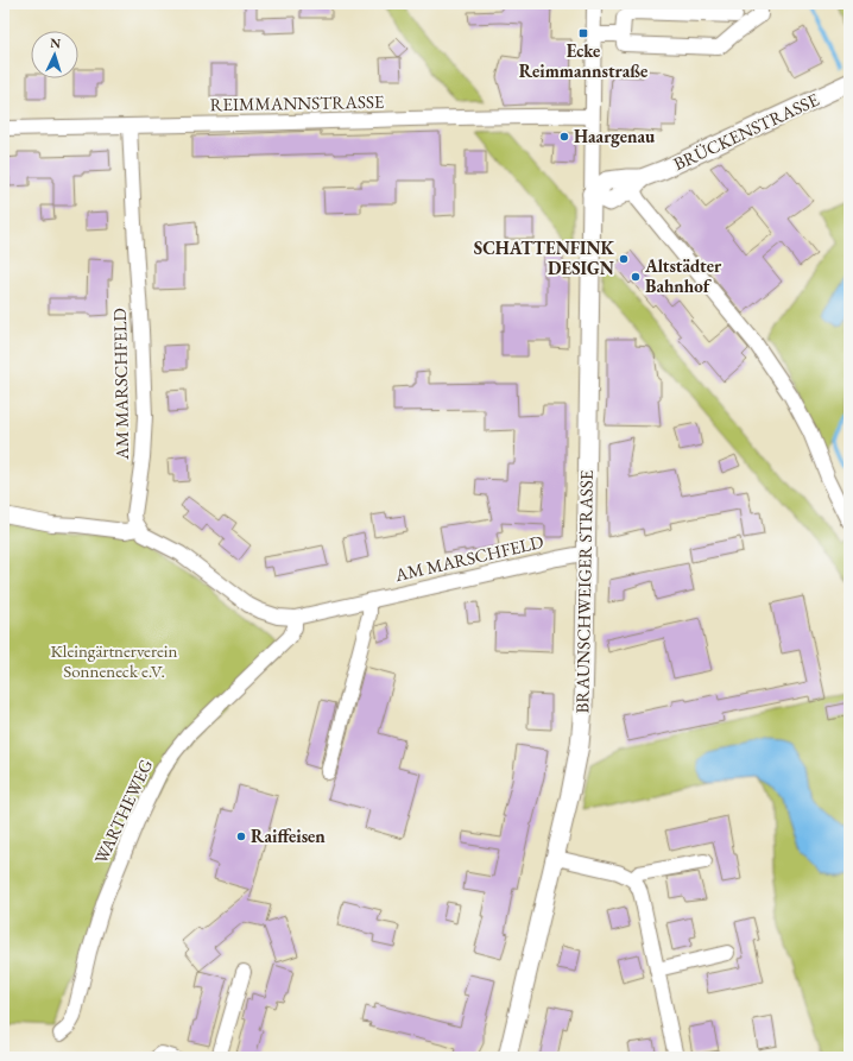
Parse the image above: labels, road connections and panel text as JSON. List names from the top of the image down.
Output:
{
  "streets": {
    "main road": ["BRÜCKENSTRASSE", "BRAUNSCHWEIGER STRASSE"],
    "street": ["REIMMANNSTRASSE", "AM MARSCHFELD", "WARTHEWEG"]
  },
  "crossings": [
    ["REIMMANNSTRASSE", "AM MARSCHFELD"],
    ["REIMMANNSTRASSE", "BRAUNSCHWEIGER STRASSE"],
    ["BRÜCKENSTRASSE", "BRAUNSCHWEIGER STRASSE"],
    ["AM MARSCHFELD", "BRAUNSCHWEIGER STRASSE"],
    ["AM MARSCHFELD", "WARTHEWEG"]
  ],
  "parks": ["Kleingärtnerverein Sonneneck e.V."],
  "places": {
    "transit": ["Ecke Reimmannstraße"],
    "other": [
      "Haargenau",
      "SCHATTENFINK DESIGN",
      "Altstädter Bahnhof",
      "Raiffeisen"
    ]
  },
  "north": "top"
}
